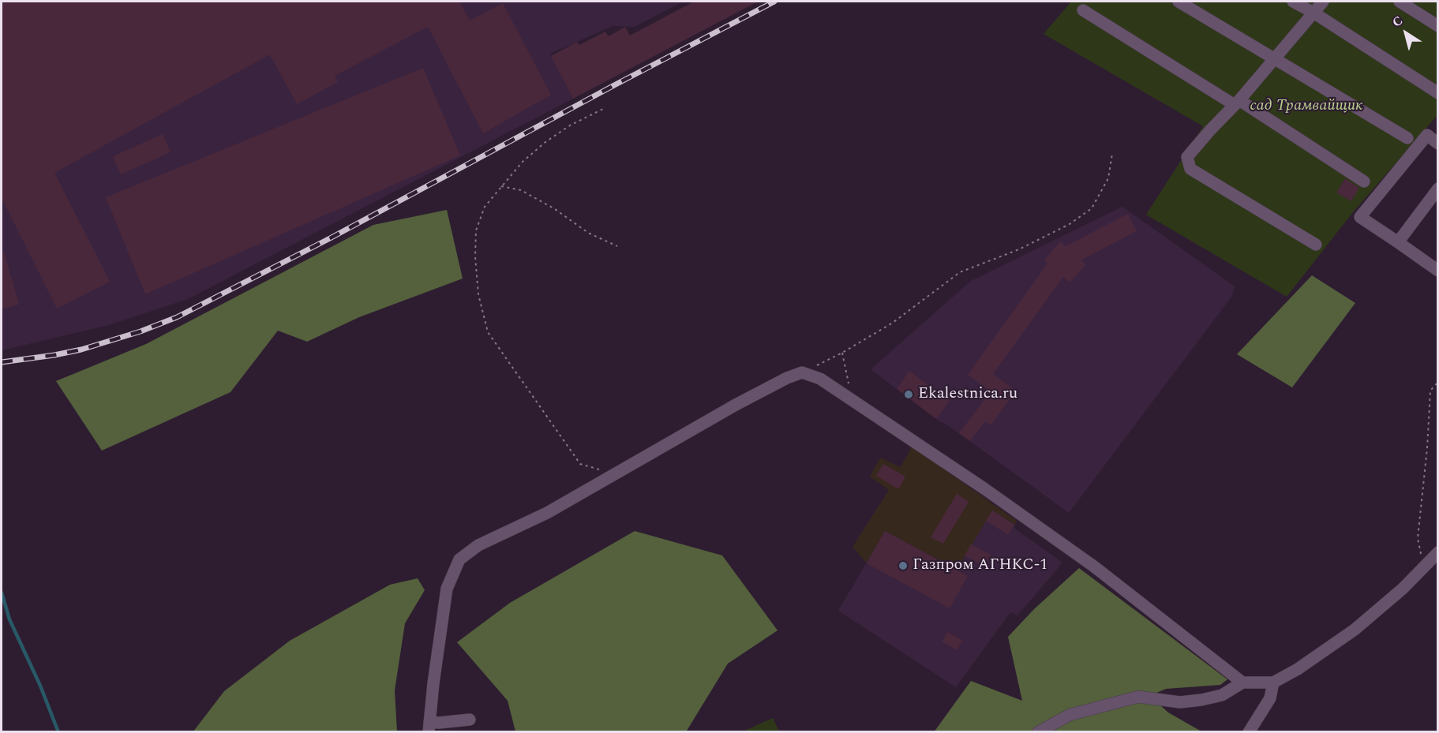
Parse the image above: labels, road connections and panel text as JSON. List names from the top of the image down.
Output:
{
  "parks": ["сад Трамвайщик"],
  "places": ["Ekalestnica.ru", "Газпром АГНКС-1"],
  "north": "top left"
}
